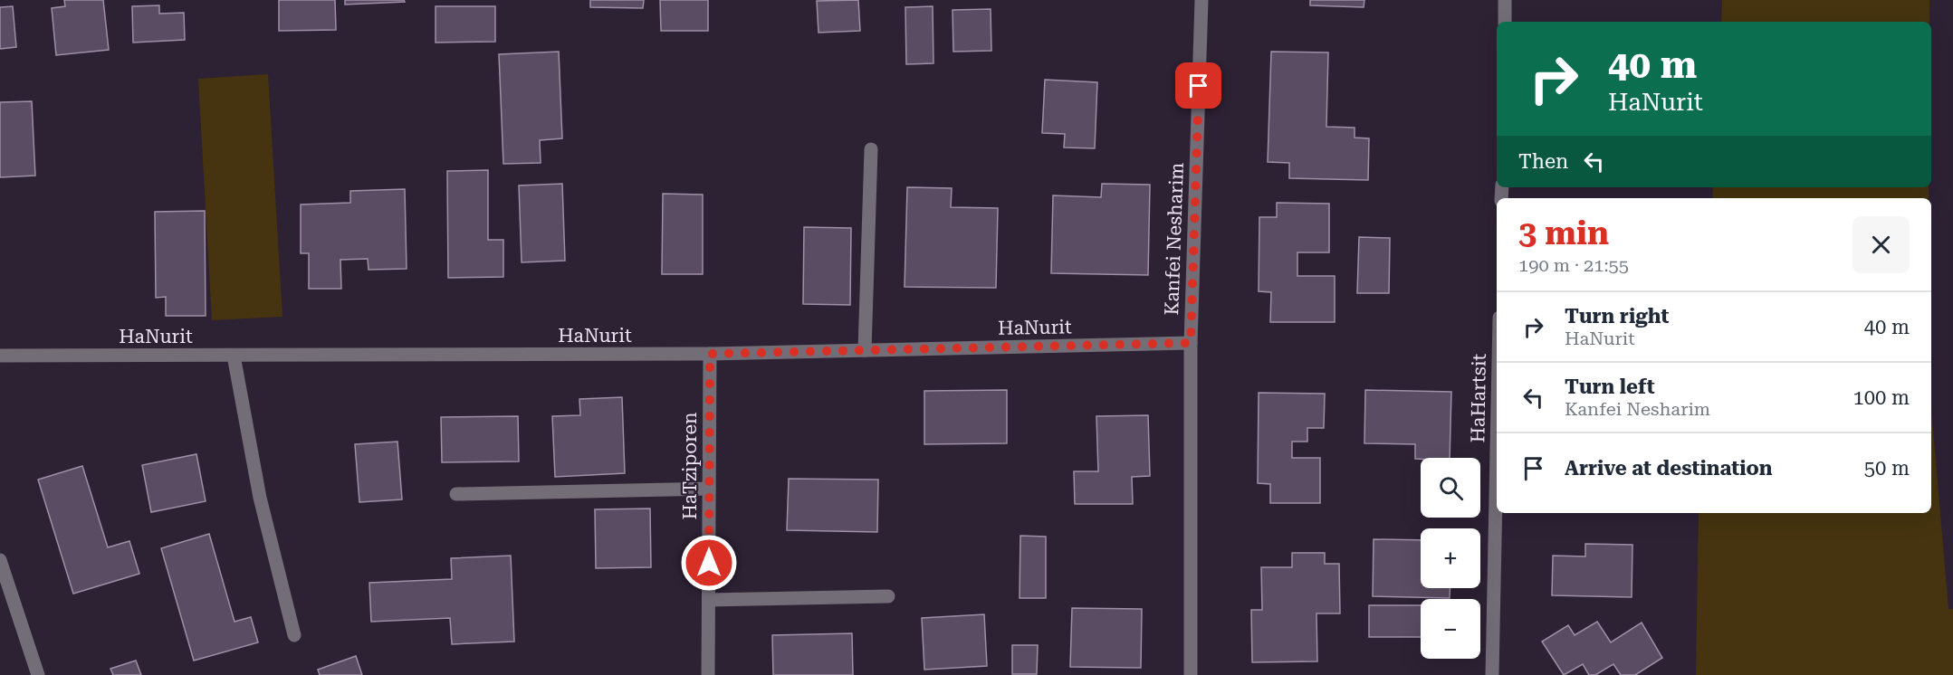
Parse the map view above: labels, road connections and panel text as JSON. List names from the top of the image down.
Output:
{
  "streets": {
    "street": [
      "Kanfei Nesharim",
      "HaNurit",
      "HaHartsit",
      "HaTziporen"
    ]
  },
  "crossings": [
    ["Kanfei Nesharim", "HaNurit"],
    ["HaNurit", "HaTziporen"]
  ],
  "page": {
    "turn": ["40 m", "HaNurit"],
    "then": "Then",
    "heading": ["3 min", "190 m · 21:55"],
    "list": [
      {
        "name": "Turn right",
        "note": "HaNurit",
        "value": "40 m"
      },
      {
        "name": "Turn left",
        "note": "Kanfei Nesharim",
        "value": "100 m"
      },
      {
        "name": "Arrive at destination",
        "value": "50 m"
      }
    ],
    "map_buttons": ["+", "−"]
  }
}
